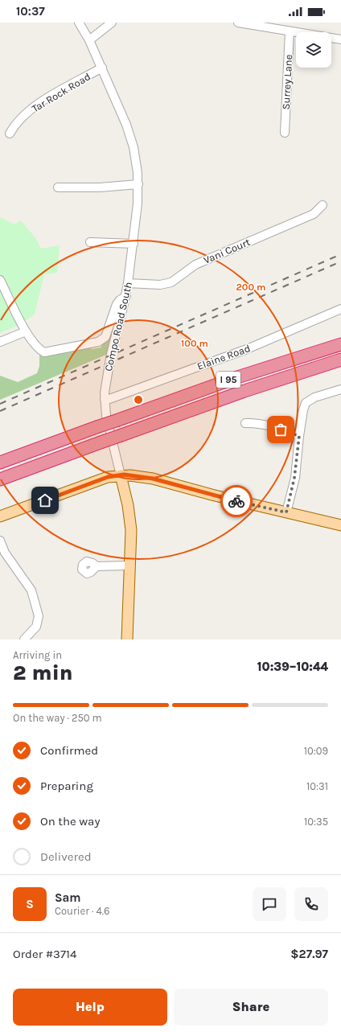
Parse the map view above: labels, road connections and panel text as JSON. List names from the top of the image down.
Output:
{
  "streets": {
    "highway": ["I 95"],
    "main road": ["Compo Road South"],
    "street": [
      "Surrey Lane",
      "Tar Rock Road",
      "Vani Court",
      "Elaine Road"
    ]
  },
  "crossings": [
    ["Tar Rock Road", "Compo Road South"],
    ["Vani Court", "Compo Road South"],
    ["Compo Road South", "Elaine Road"]
  ],
  "page": {
    "status": "10:37",
    "heading": ["2 min", "Arriving in", "10:39–10:44"],
    "panel": [
      "Sam",
      "Courier · 4.6",
      "Order #3714",
      "$27.97"
    ],
    "bar": "On the way · 250 m",
    "list": [
      ["Confirmed", "10:09"],
      ["Preparing", "10:31"],
      ["On the way", "10:35"],
      "Delivered"
    ],
    "round": "S",
    "buttons": ["Help", "Share"]
  },
  "rings": ["200 m", "100 m"]
}
